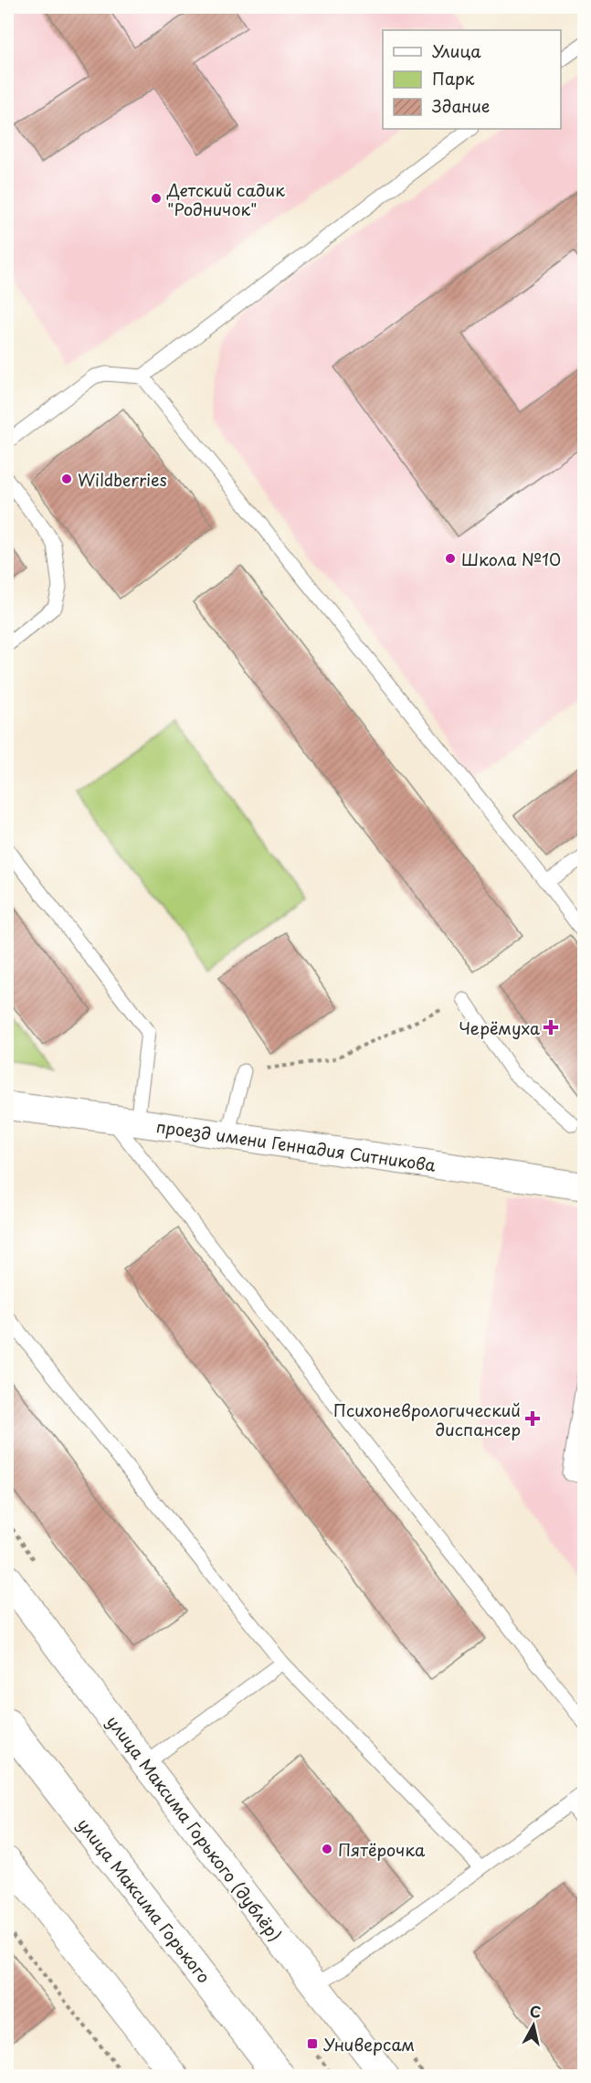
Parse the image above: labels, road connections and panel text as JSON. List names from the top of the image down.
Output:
{
  "streets": {
    "street": ["проезд имени Геннадия Ситникова", "улица Максима Горького (дублёр)", "улица Максима Горького"]
  },
  "places": {
    "other": [
      "Детский садик \"Родничок\"",
      "Wildberries",
      "Школа №10",
      "Пятёрочка"
    ],
    "health": ["Черёмуха", "Психоневрологический диспансер"],
    "transit": ["Универсам"]
  },
  "legend": ["Улица", "Парк", "Здание"],
  "north": "top"
}
